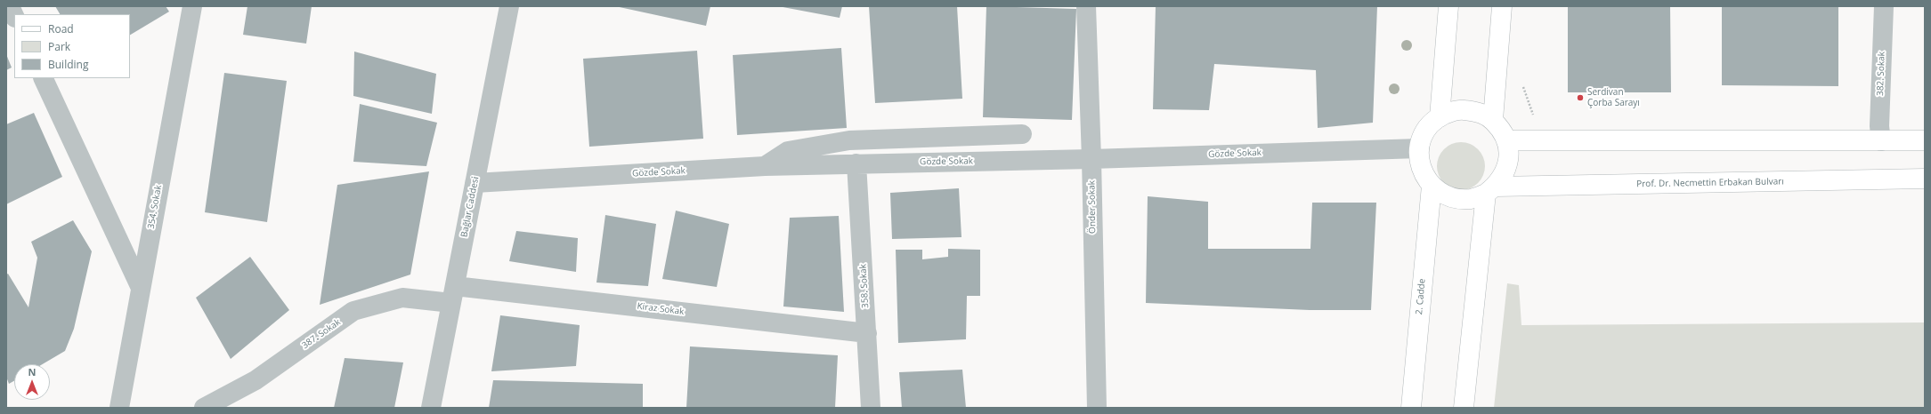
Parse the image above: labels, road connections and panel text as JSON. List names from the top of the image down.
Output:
{
  "streets": {
    "main road": ["Prof. Dr. Necmettin Erbakan Bulvarı", "2. Cadde"],
    "street": [
      "382. Sokak",
      "Gözde Sokak",
      "354. Sokak",
      "Bağlar Caddesi",
      "Önder Sokak",
      "358. Sokak",
      "Kiraz Sokak",
      "387. Sokak"
    ]
  },
  "crossings": [
    ["Gözde Sokak", "Prof. Dr. Necmettin Erbakan Bulvarı"],
    ["Gözde Sokak", "Bağlar Caddesi"],
    ["Gözde Sokak", "Önder Sokak"],
    ["Gözde Sokak", "358. Sokak"],
    ["Gözde Sokak", "2. Cadde"],
    ["Prof. Dr. Necmettin Erbakan Bulvarı", "2. Cadde"],
    ["Bağlar Caddesi", "Kiraz Sokak"],
    ["Bağlar Caddesi", "387. Sokak"],
    ["358. Sokak", "Kiraz Sokak"],
    ["Kiraz Sokak", "387. Sokak"]
  ],
  "places": ["Serdivan Çorba Sarayı"],
  "legend": ["Road", "Park", "Building"],
  "north": "top"
}
